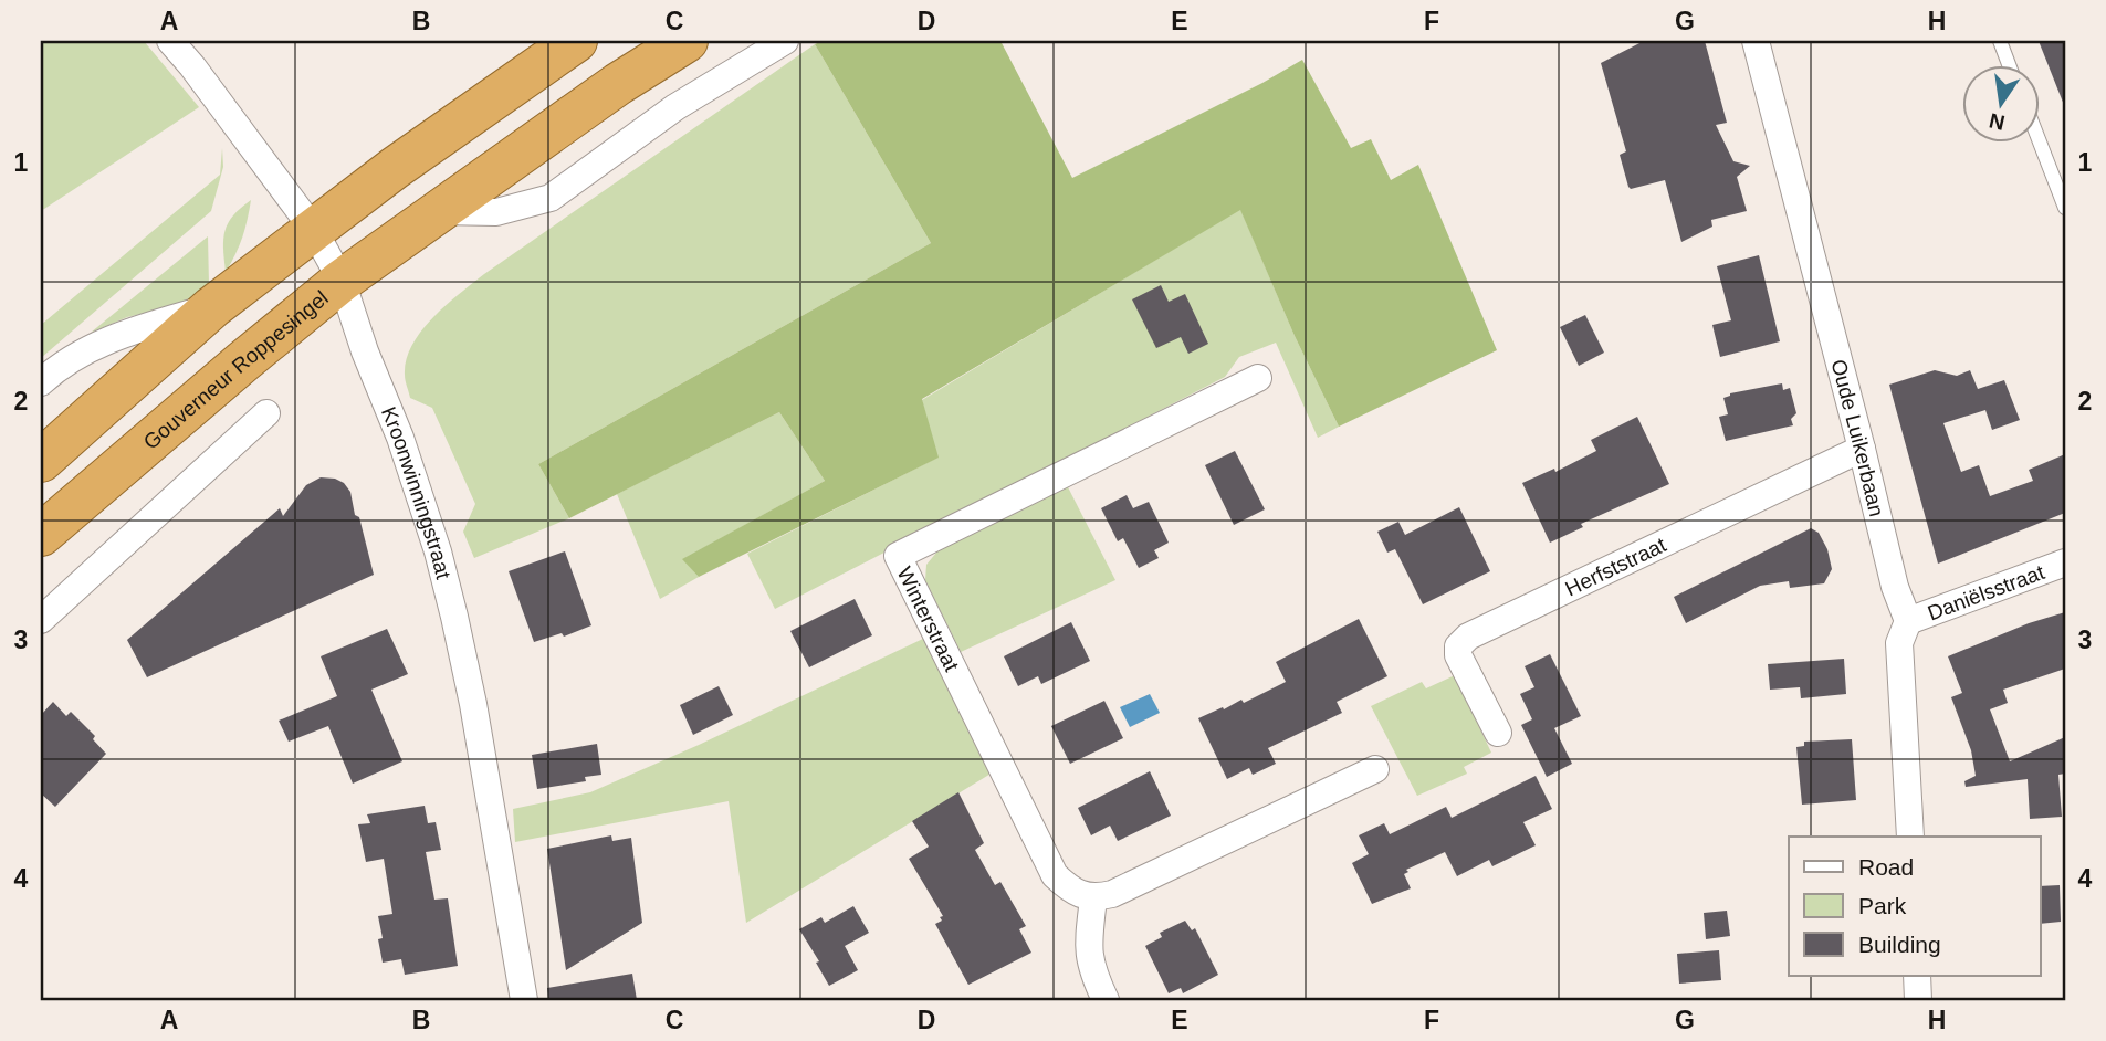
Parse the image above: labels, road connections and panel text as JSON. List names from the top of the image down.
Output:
{
  "streets": {
    "highway": ["Gouverneur Roppesingel"],
    "street": [
      "Oude Luikerbaan",
      "Kroonwinningstraat",
      "Herfststraat",
      "Daniëlsstraat",
      "Winterstraat"
    ]
  },
  "crossings": [
    ["Gouverneur Roppesingel", "Kroonwinningstraat"],
    ["Oude Luikerbaan", "Herfststraat"],
    ["Oude Luikerbaan", "Daniëlsstraat"]
  ],
  "legend": ["Road", "Park", "Building"],
  "north": "bottom",
  "grid": {
    "columns": [
      "A",
      "B",
      "C",
      "D",
      "E",
      "F",
      "G",
      "H"
    ],
    "rows": [
      "1",
      "2",
      "3",
      "4"
    ]
  }
}
